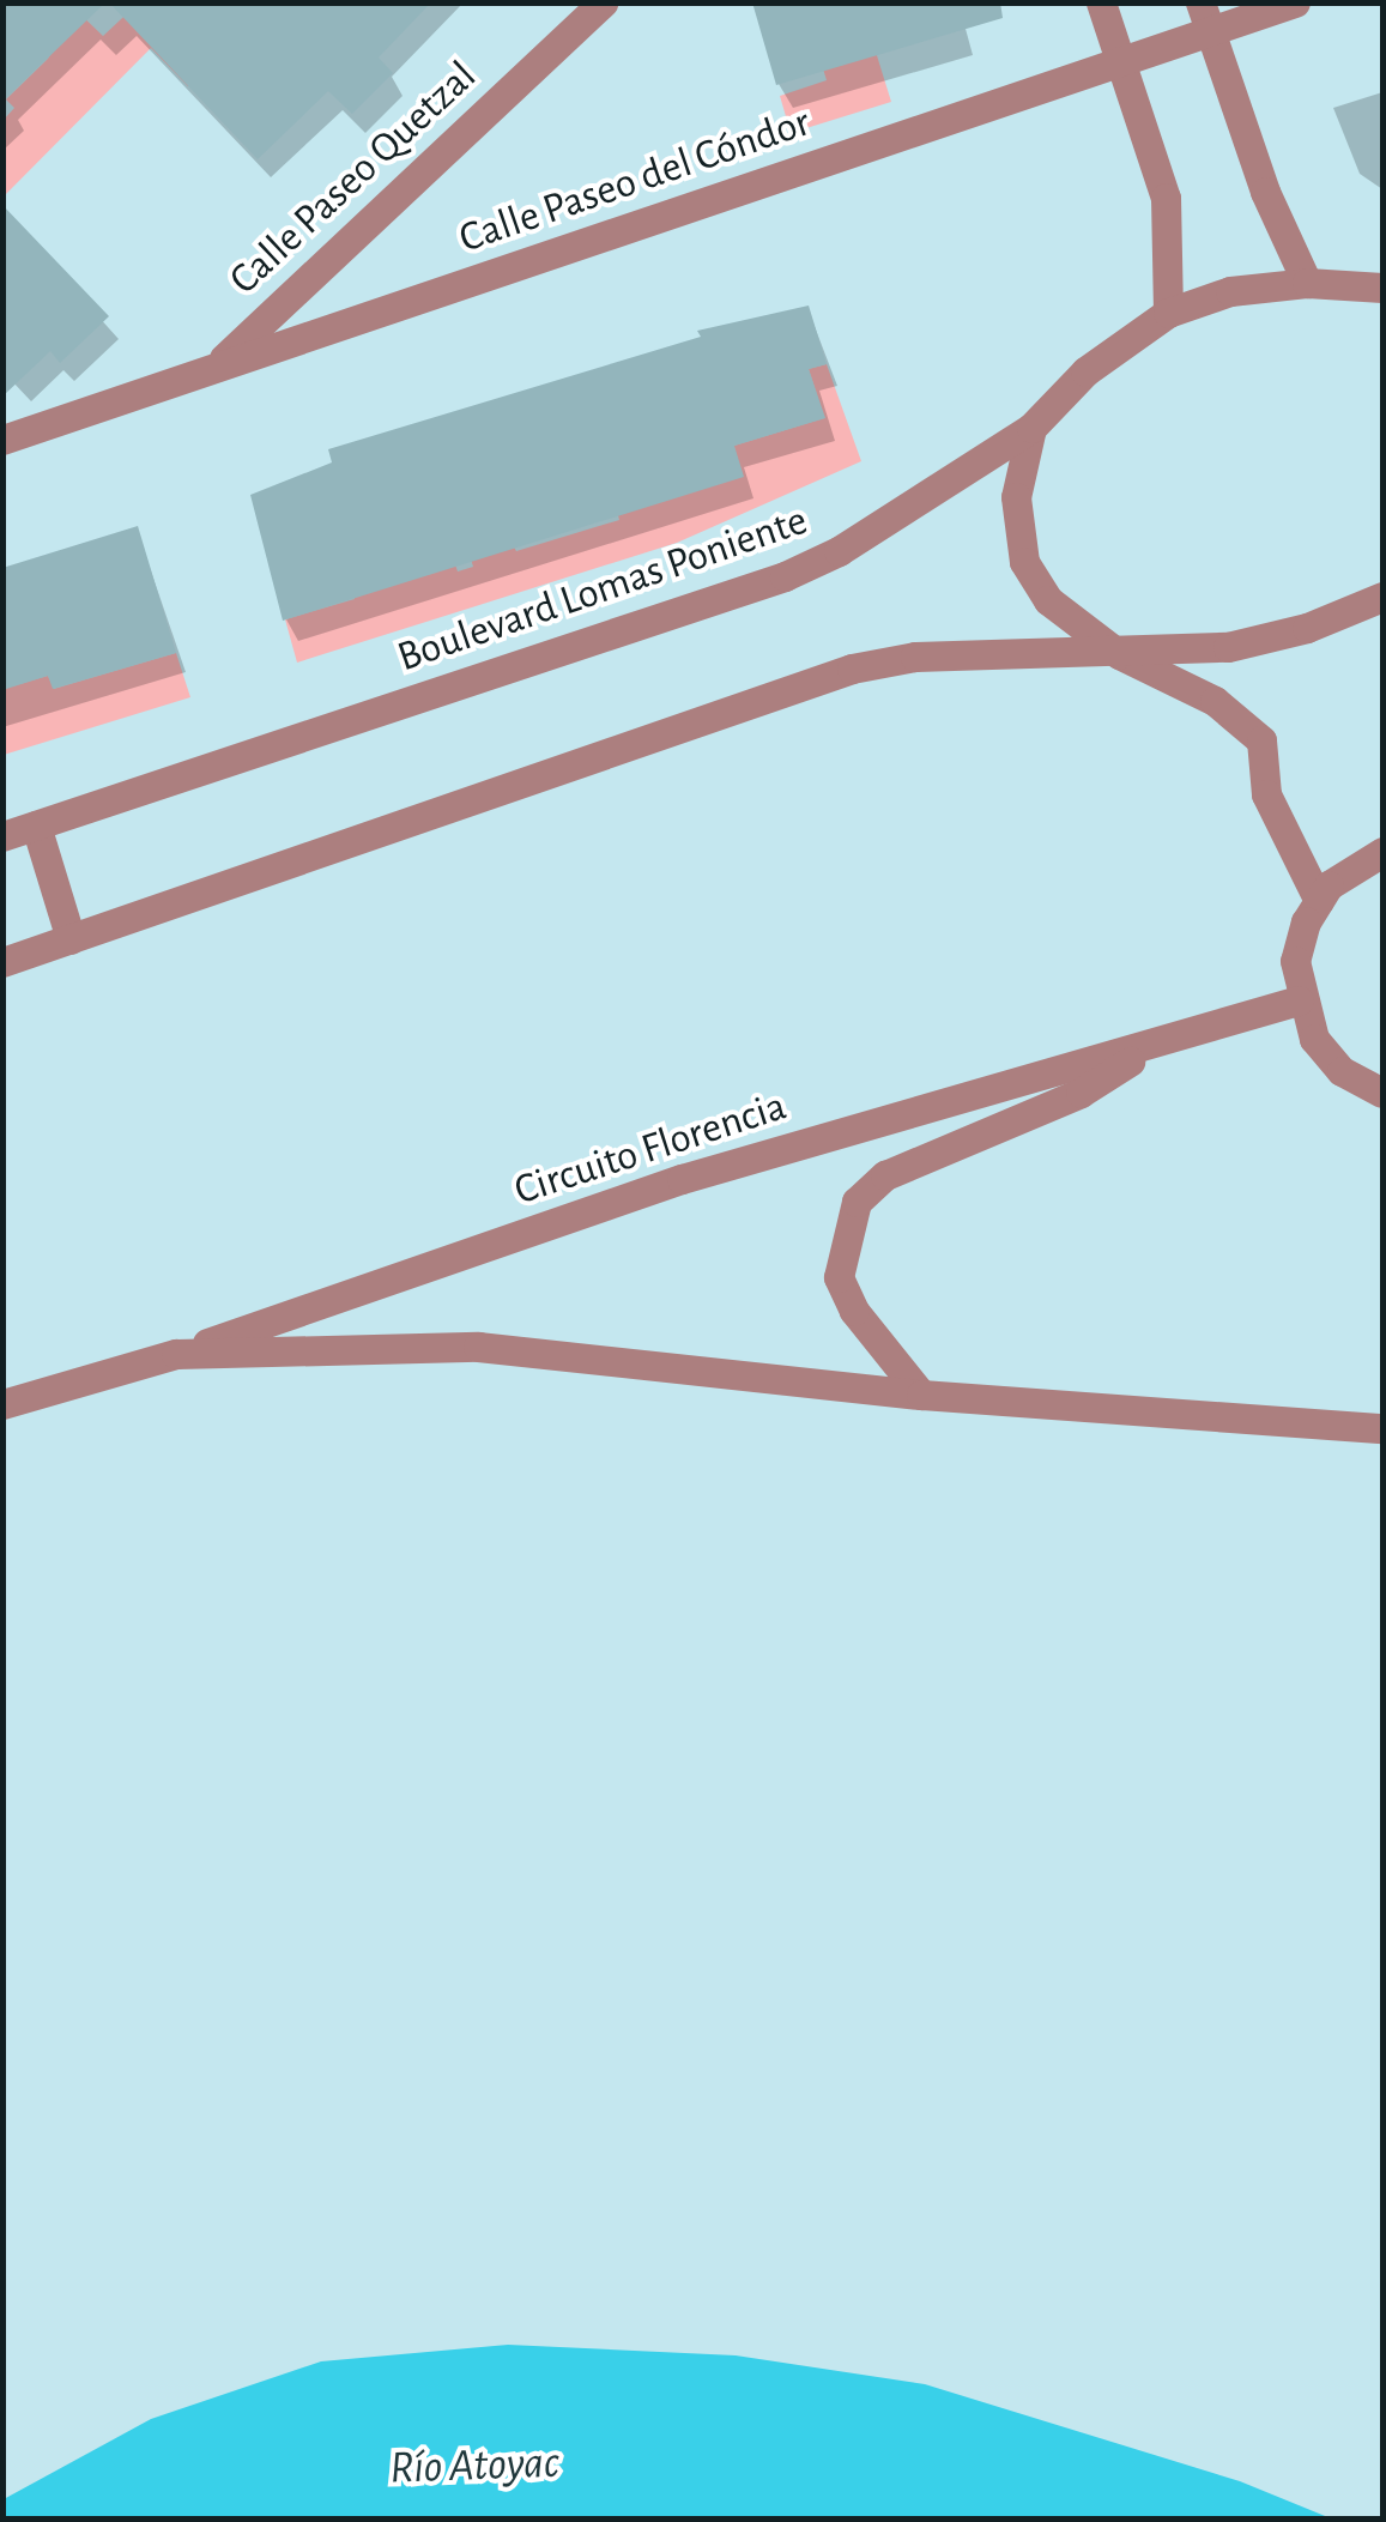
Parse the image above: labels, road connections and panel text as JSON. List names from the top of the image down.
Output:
{
  "streets": {
    "street": [
      "Calle Paseo Quetzal",
      "Calle Paseo del Cóndor",
      "Boulevard Lomas Poniente",
      "Circuito Florencia"
    ]
  },
  "crossings": [
    ["Calle Paseo Quetzal", "Calle Paseo del Cóndor"]
  ],
  "water": ["Río Atoyac"]
}
